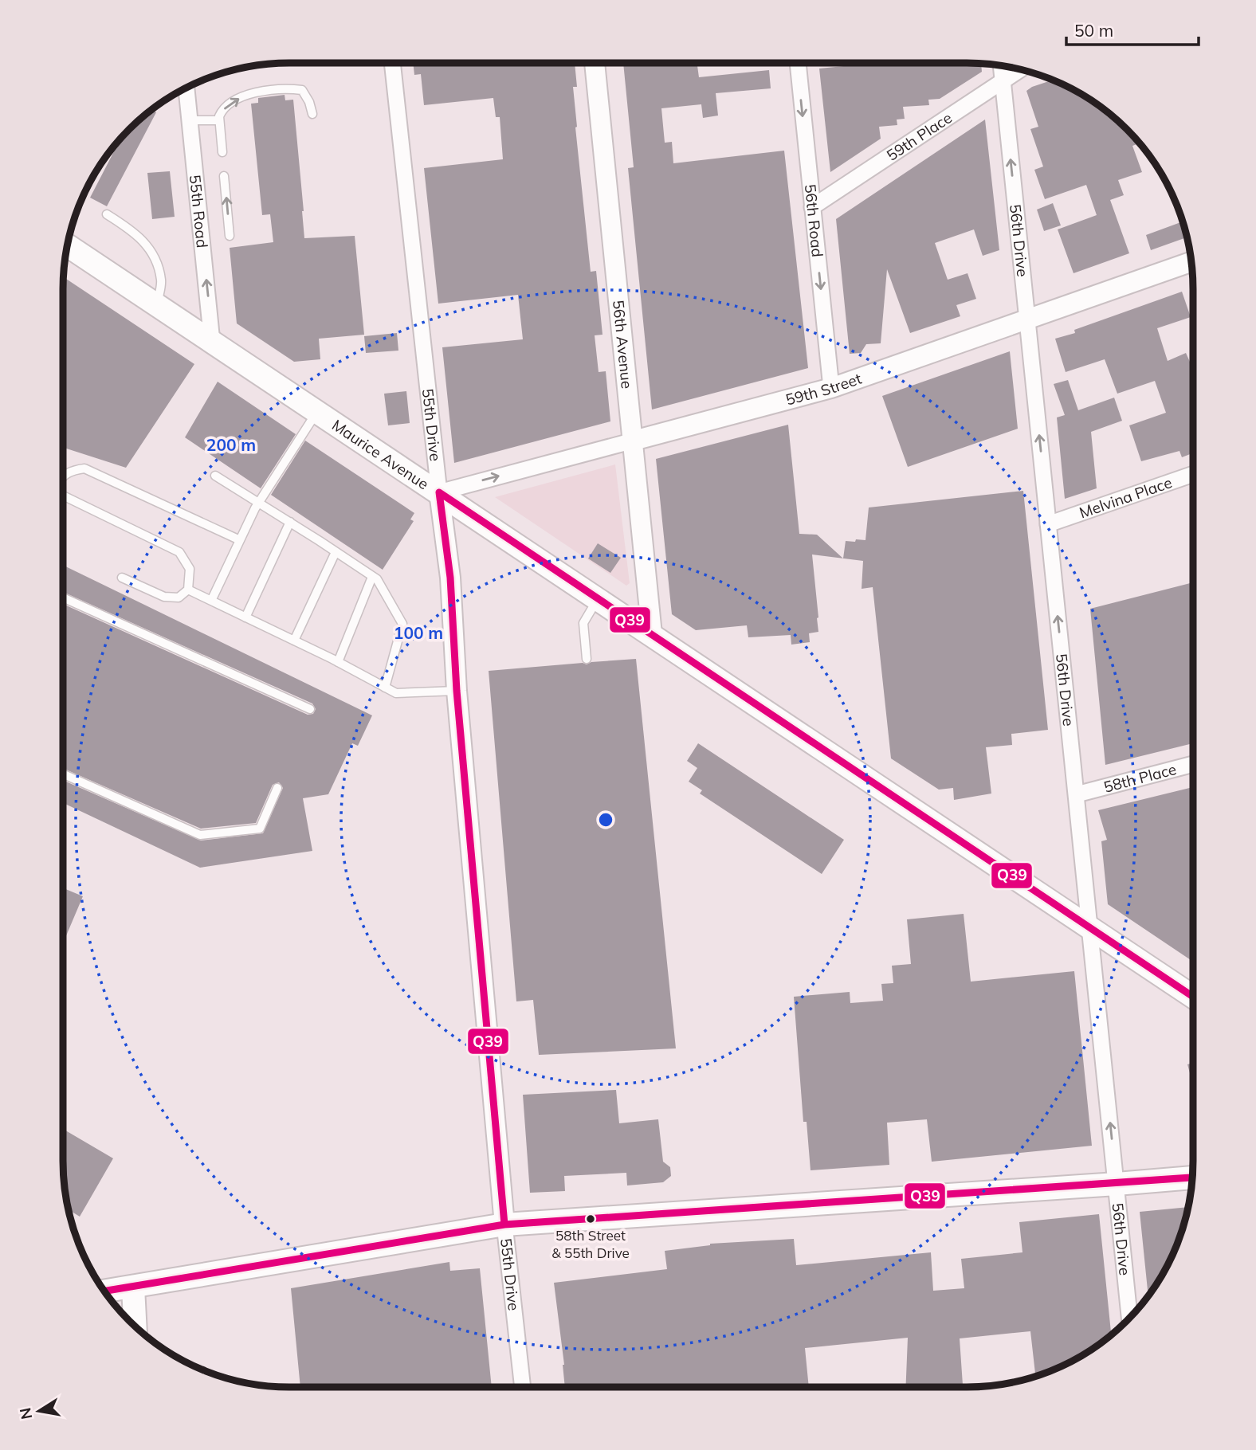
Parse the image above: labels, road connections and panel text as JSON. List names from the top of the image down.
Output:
{
  "streets": {
    "main road": ["Maurice Avenue"],
    "street": [
      "59th Place",
      "55th Road",
      "56th Road",
      "56th Drive",
      "56th Avenue",
      "59th Street",
      "55th Drive",
      "Melvina Place",
      "58th Place"
    ]
  },
  "crossings": [
    ["59th Place", "56th Road"],
    ["59th Place", "56th Drive"],
    ["55th Road", "Maurice Avenue"],
    ["56th Road", "59th Street"],
    ["56th Drive", "59th Street"],
    ["56th Drive", "Maurice Avenue"],
    ["56th Drive", "Melvina Place"],
    ["56th Drive", "58th Place"],
    ["56th Avenue", "59th Street"],
    ["56th Avenue", "Maurice Avenue"],
    ["59th Street", "55th Drive"],
    ["59th Street", "Maurice Avenue"],
    ["55th Drive", "Maurice Avenue"]
  ],
  "one_way": ["55th Road", "56th Road", "56th Drive"],
  "places": ["58th Street & 55th Drive"],
  "lines": ["transit line Q39"],
  "scale_bar": "50 m",
  "north": "left",
  "rings": ["200 m", "100 m"]
}
